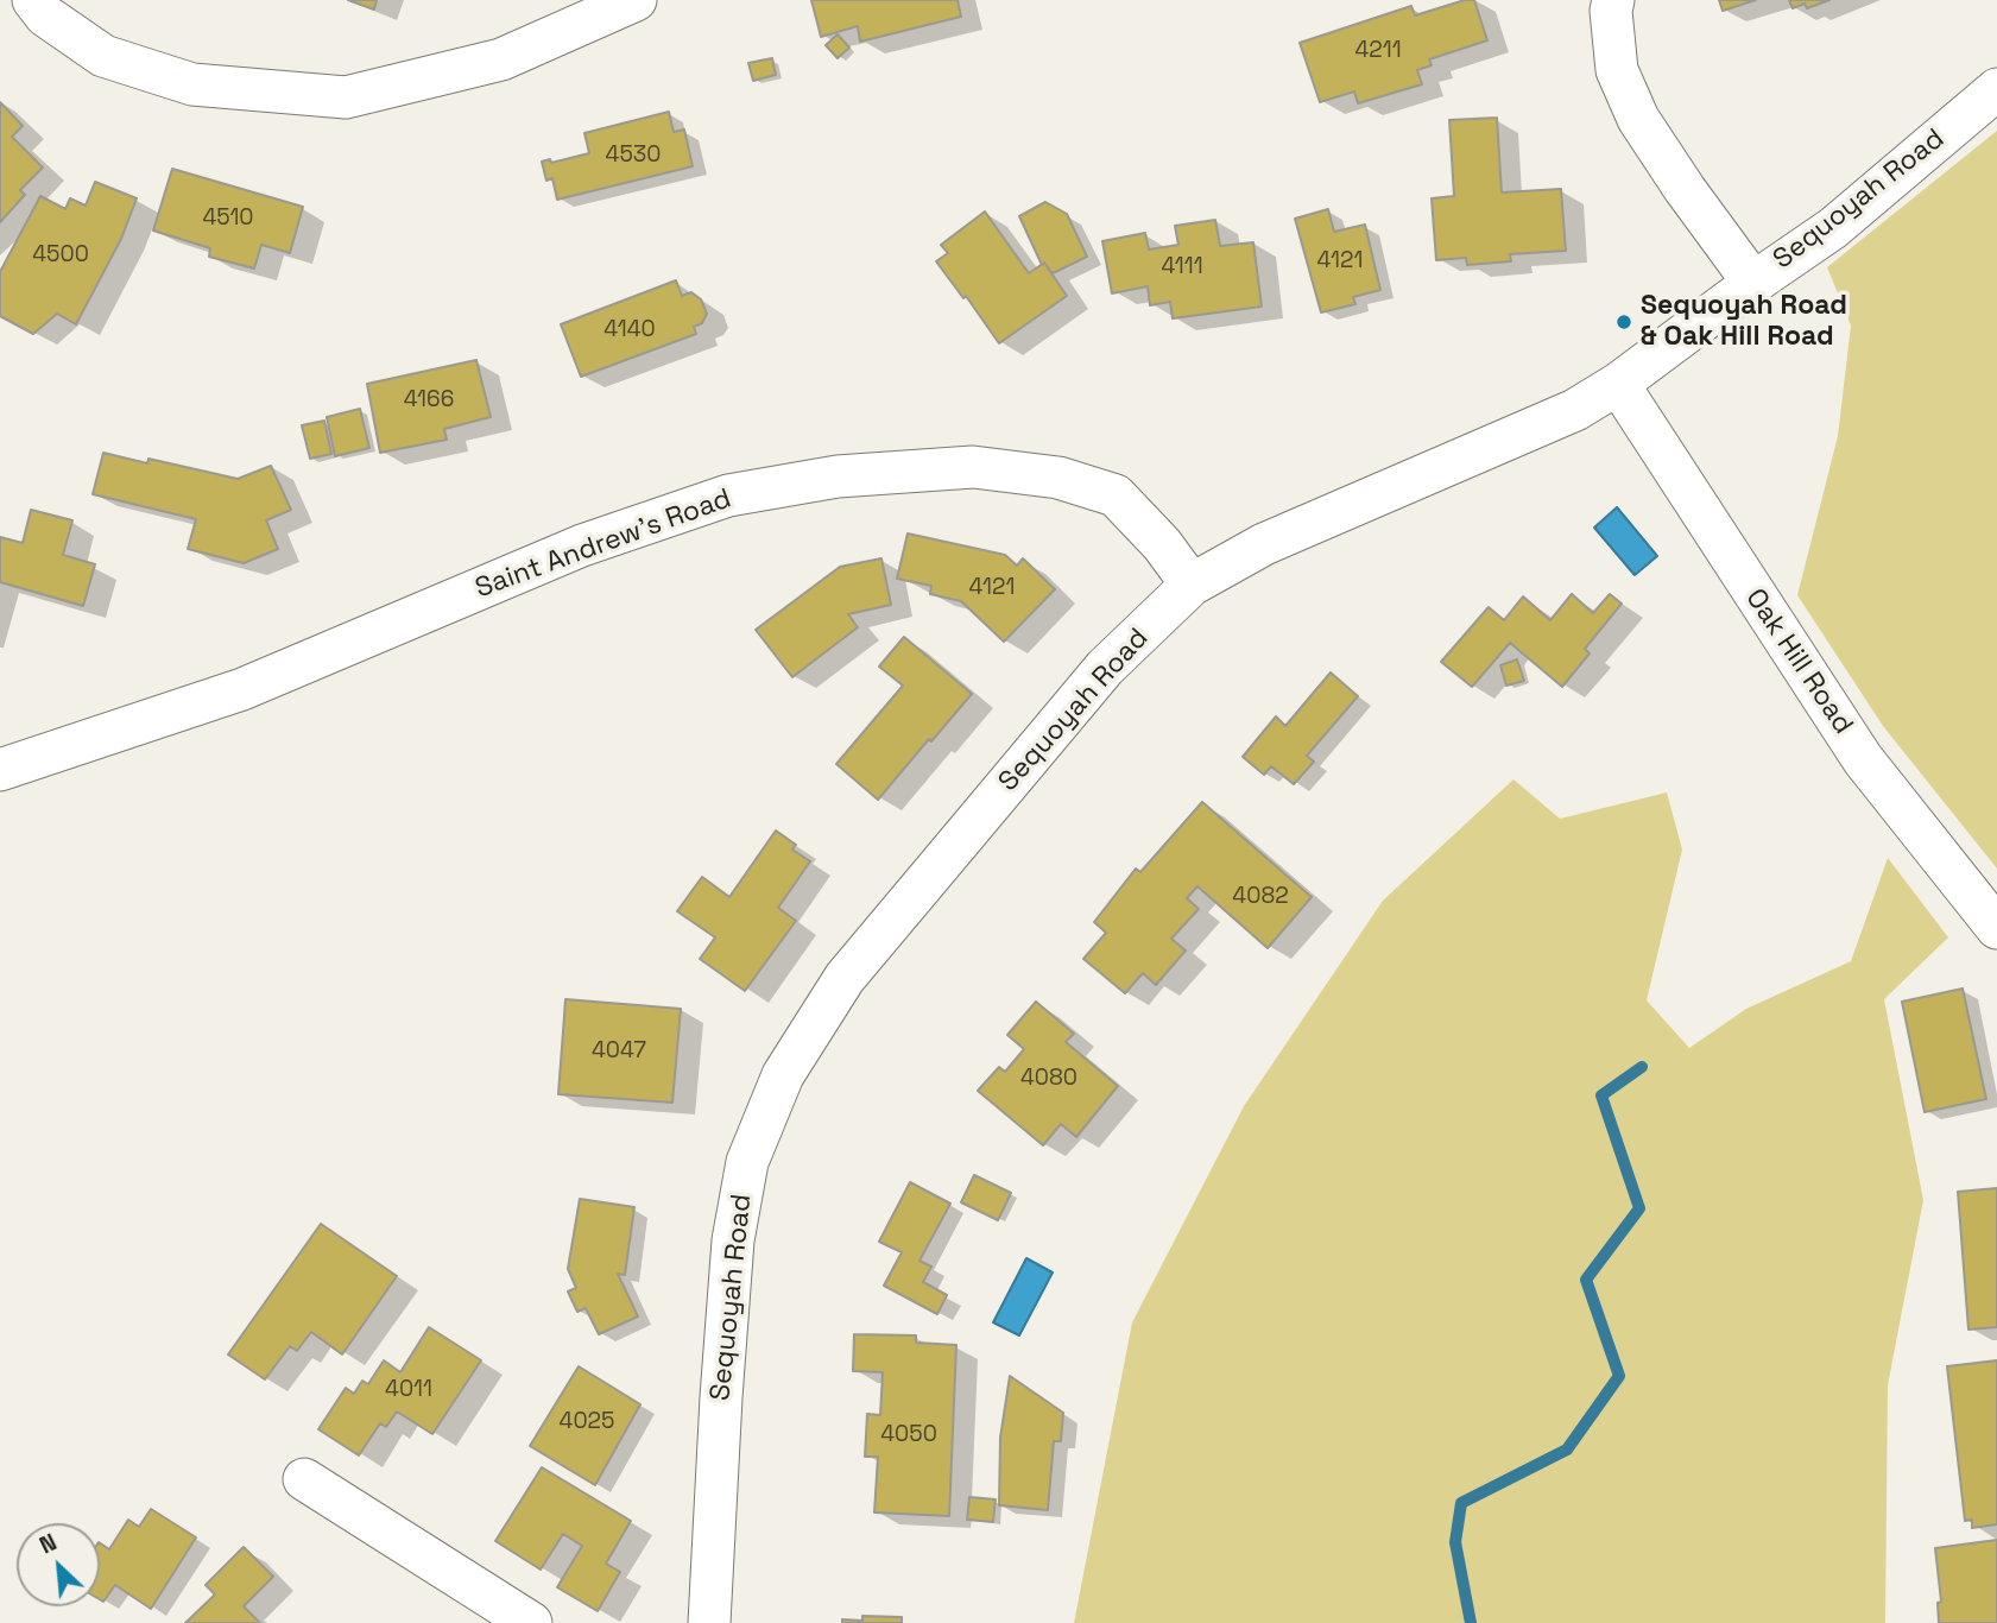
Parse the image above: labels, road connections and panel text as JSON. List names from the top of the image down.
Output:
{
  "streets": {
    "street": ["Sequoyah Road", "Saint Andrew's Road", "Oak Hill Road"]
  },
  "crossings": [
    ["Sequoyah Road", "Saint Andrew's Road"],
    ["Sequoyah Road", "Oak Hill Road"]
  ],
  "places": ["Sequoyah Road & Oak Hill Road"],
  "house_numbers": [
    "4211",
    "4530",
    "4510",
    "4500",
    "4121",
    "4111",
    "4140",
    "4166",
    "4121",
    "4082",
    "4047",
    "4080",
    "4011",
    "4025",
    "4050"
  ],
  "north": "top left"
}
